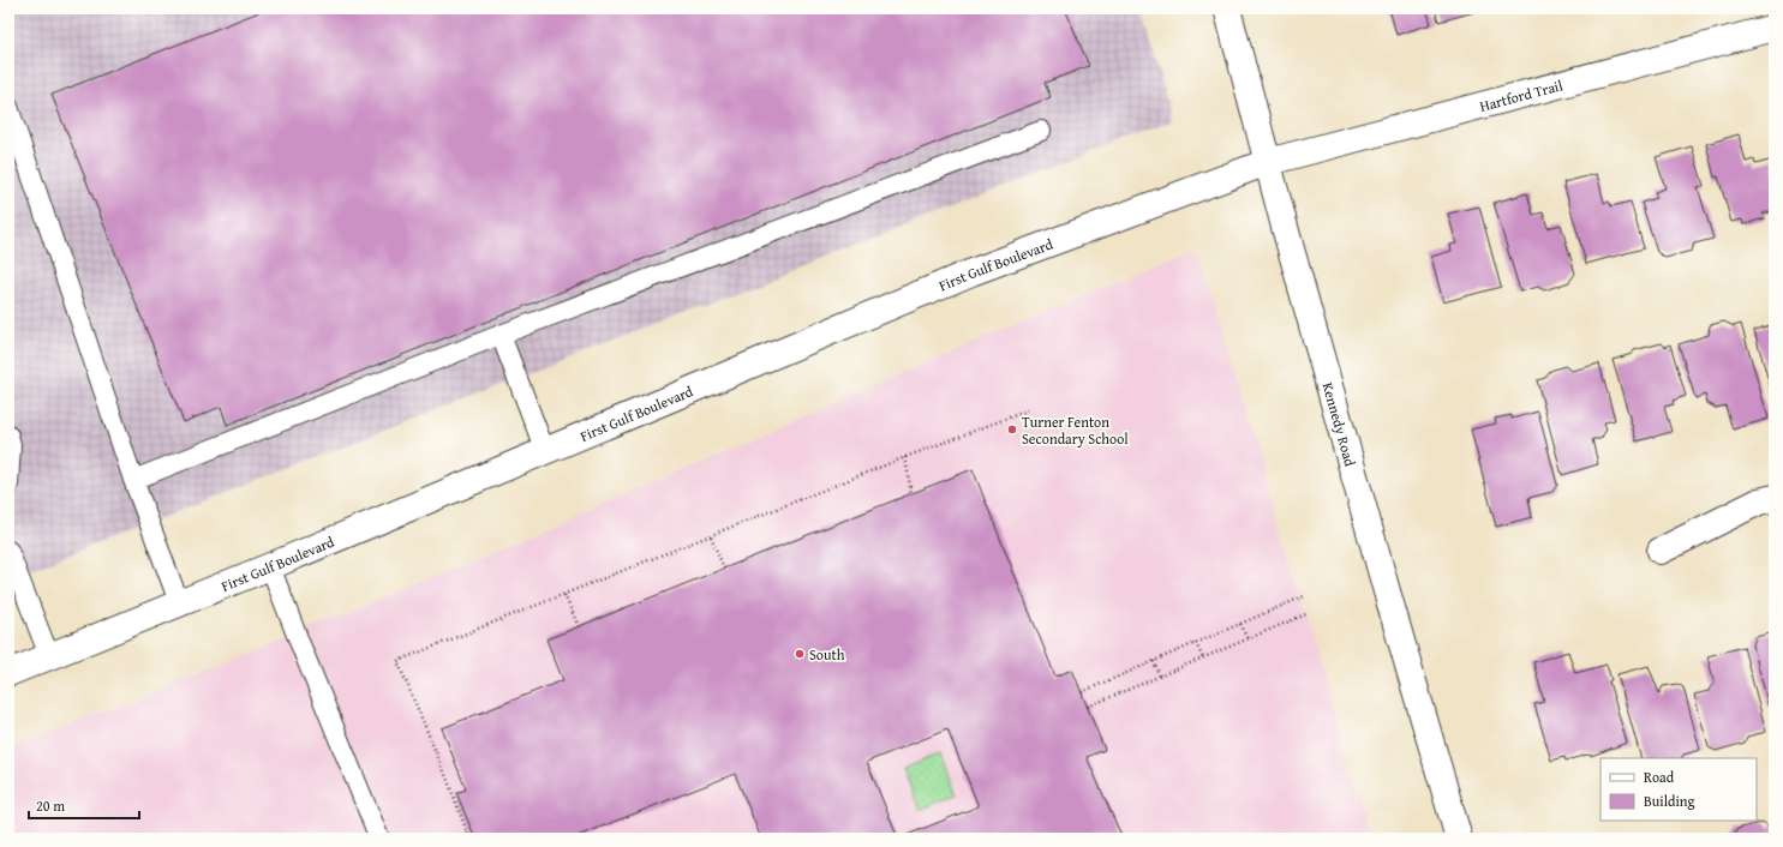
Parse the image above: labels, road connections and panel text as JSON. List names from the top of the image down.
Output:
{
  "streets": {
    "street": ["Hartford Trail", "First Gulf Boulevard", "Kennedy Road"]
  },
  "crossings": [
    ["Hartford Trail", "First Gulf Boulevard"],
    ["Hartford Trail", "Kennedy Road"],
    ["First Gulf Boulevard", "Kennedy Road"]
  ],
  "places": ["Turner Fenton Secondary School", "South"],
  "legend": ["Road", "Building"],
  "scale_bar": "20 m"
}
